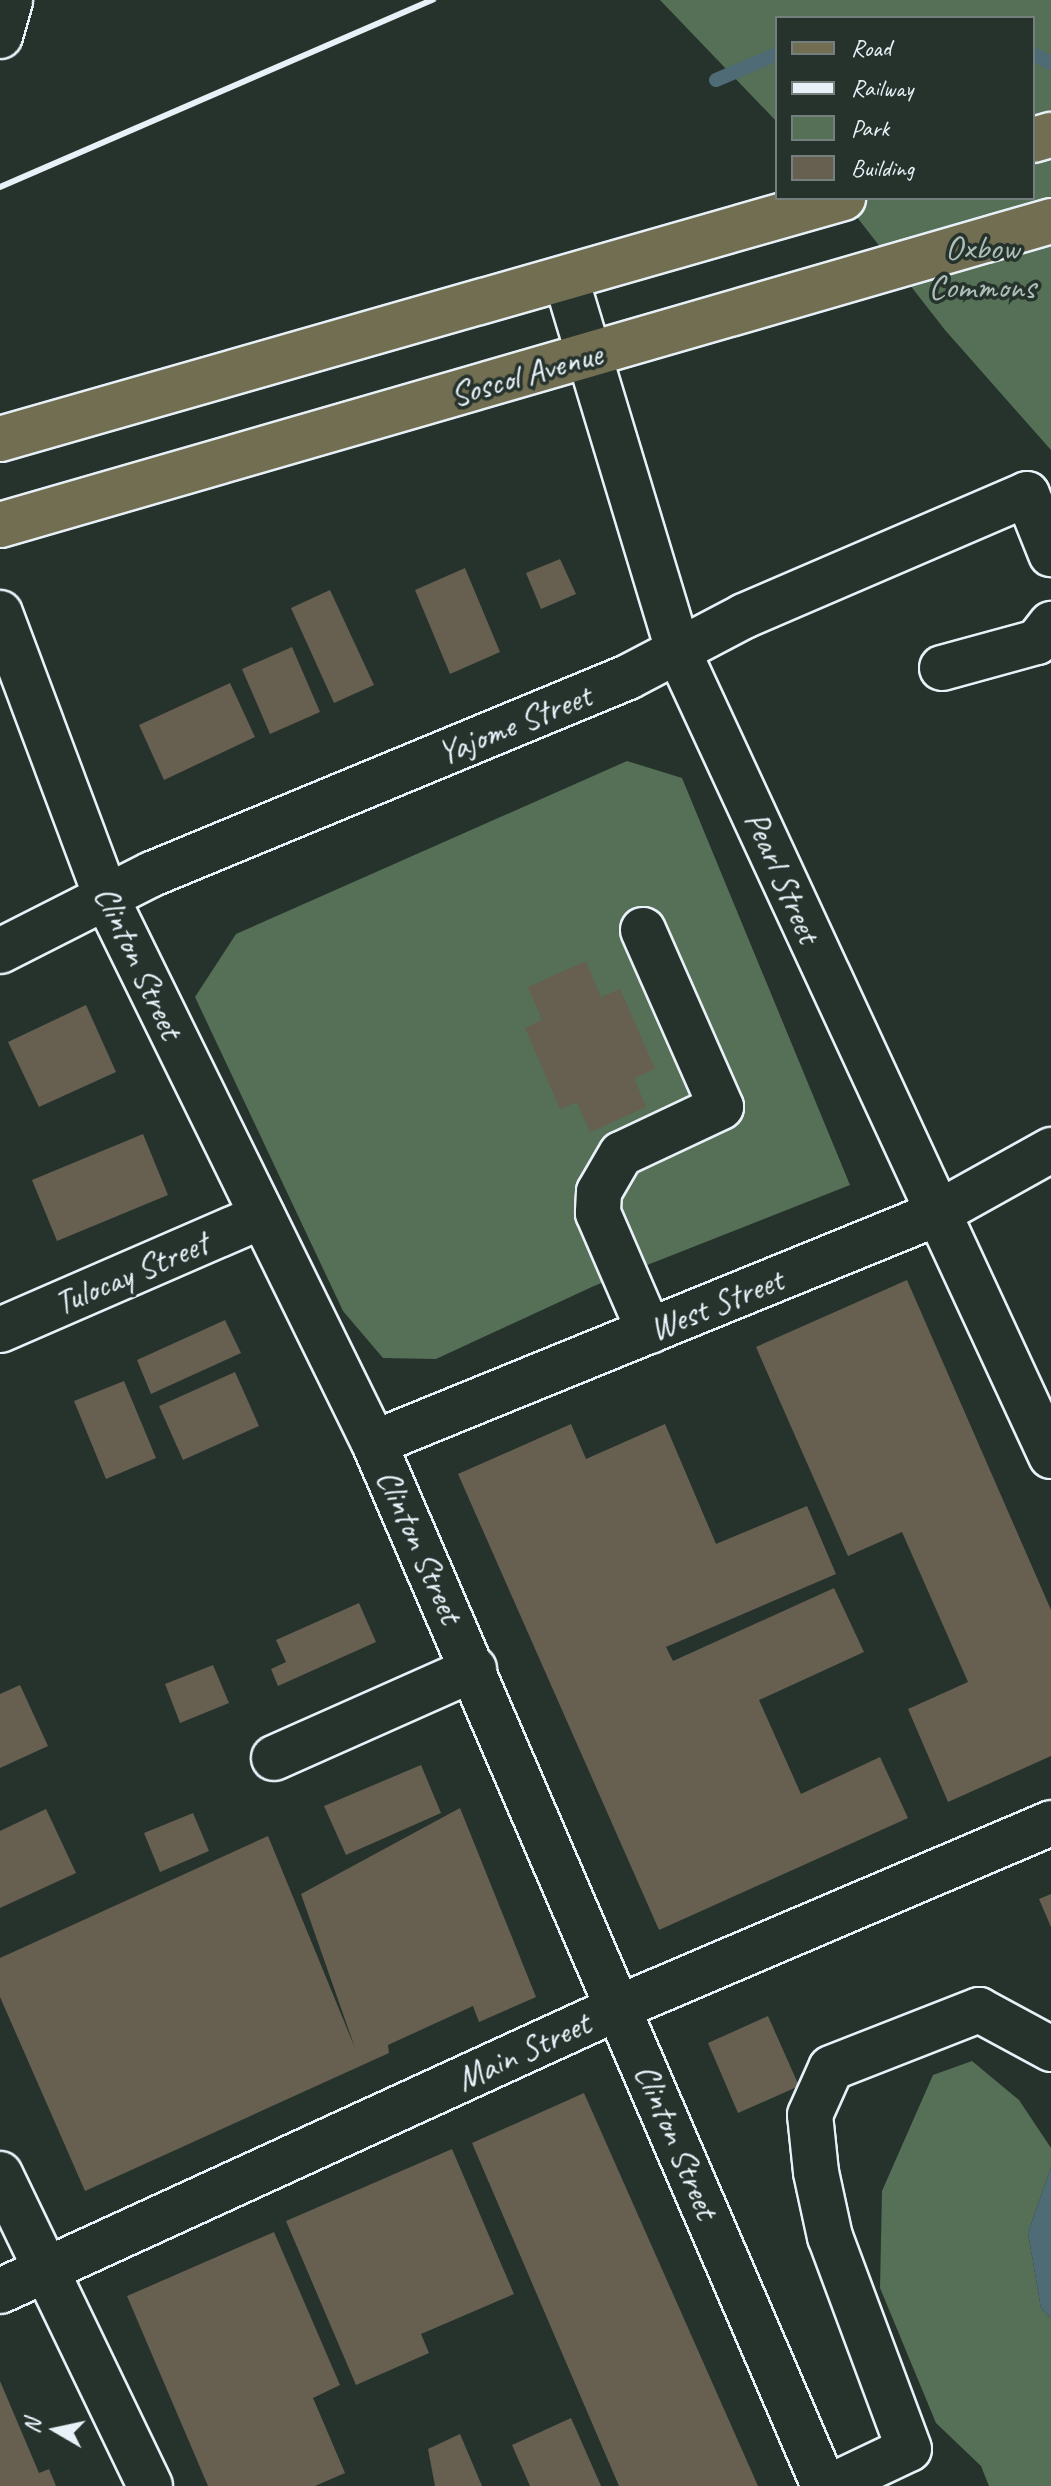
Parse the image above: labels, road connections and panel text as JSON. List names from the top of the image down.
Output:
{
  "streets": {
    "main road": ["Soscol Avenue"],
    "street": [
      "Yajome Street",
      "Pearl Street",
      "Clinton Street",
      "Tulocay Street",
      "West Street",
      "Main Street"
    ]
  },
  "crossings": [
    ["Soscol Avenue", "Pearl Street"],
    ["Yajome Street", "Pearl Street"],
    ["Yajome Street", "Clinton Street"],
    ["Pearl Street", "West Street"],
    ["Clinton Street", "Tulocay Street"],
    ["Clinton Street", "West Street"],
    ["Clinton Street", "Main Street"]
  ],
  "parks": ["Oxbow Commons"],
  "legend": [
    "Road",
    "Railway",
    "Park",
    "Building"
  ],
  "north": "left"
}
